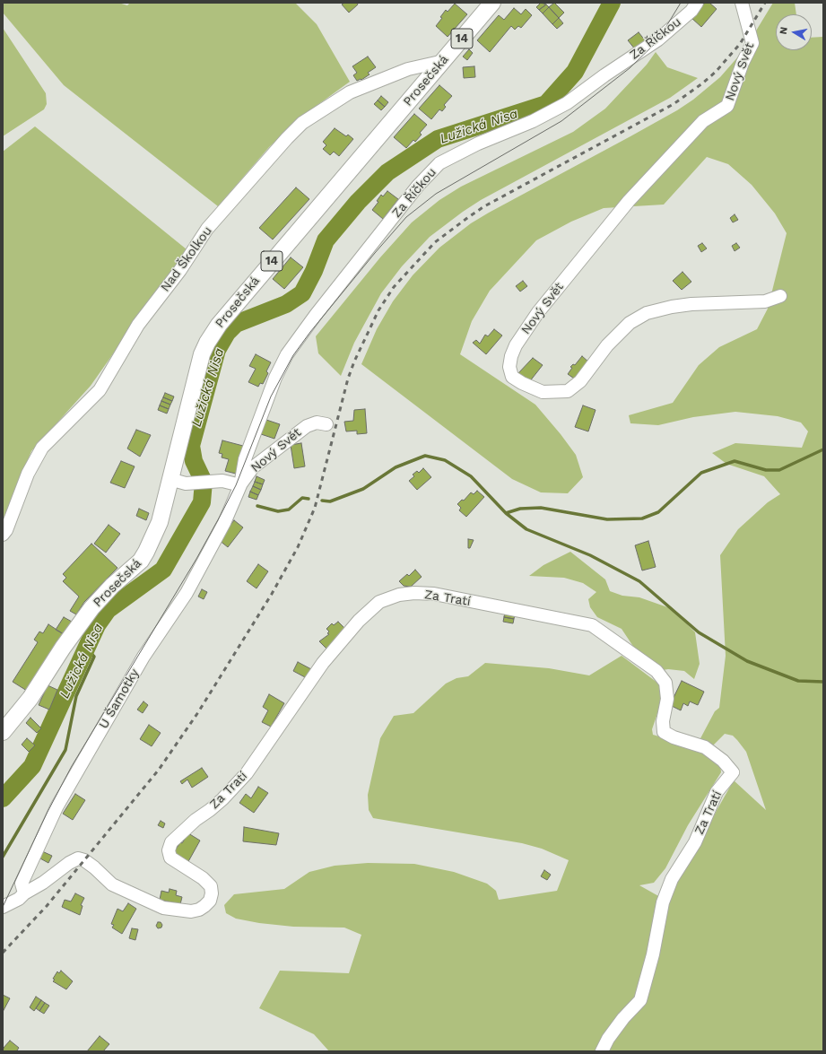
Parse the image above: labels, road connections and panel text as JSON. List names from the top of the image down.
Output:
{
  "streets": {
    "main road": ["14", "Prosečská"],
    "street": [
      "Za Říčkou",
      "Nový Svět",
      "Nad Školkou",
      "Za Tratí",
      "U Šamotky"
    ]
  },
  "crossings": [
    ["Za Říčkou", "Nový Svět"],
    ["Za Říčkou", "U Šamotky"],
    ["Nový Svět", "U Šamotky"],
    ["Prosečská", "Nad Školkou"],
    ["Za Tratí", "U Šamotky"]
  ],
  "water": ["Lužická Nisa"],
  "north": "left"
}
